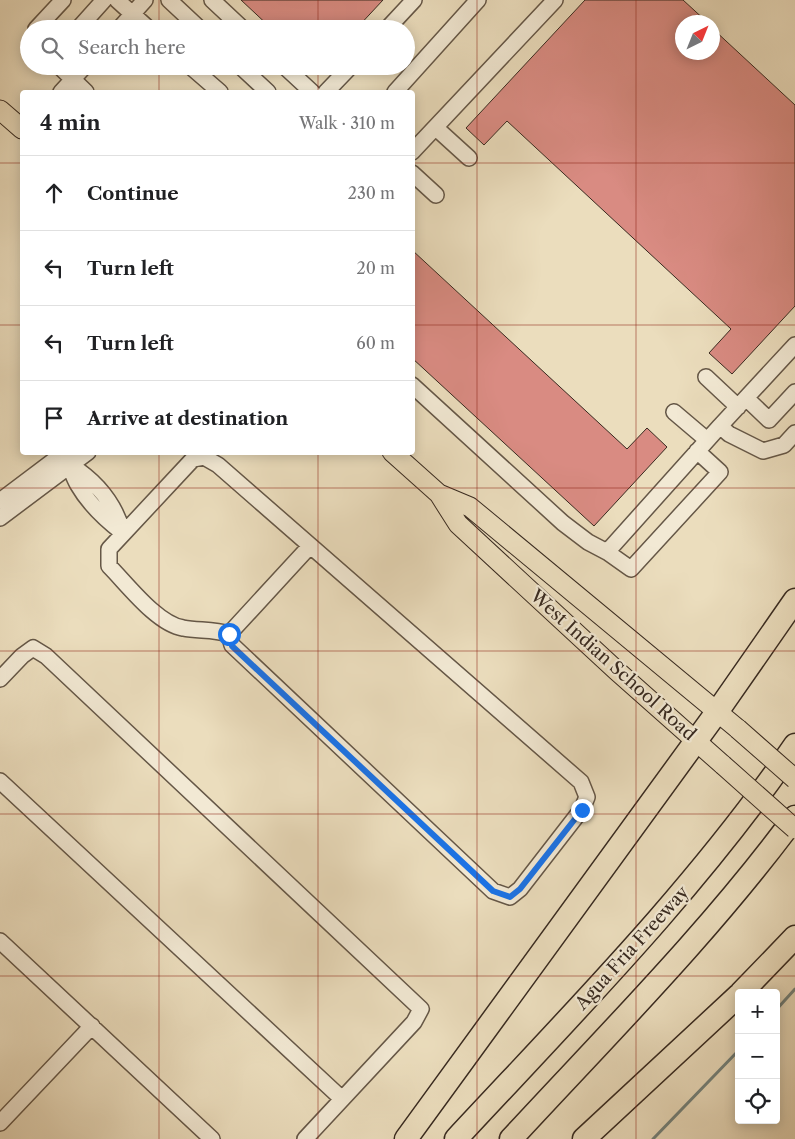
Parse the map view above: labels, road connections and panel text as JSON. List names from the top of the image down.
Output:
{
  "streets": {
    "highway": ["Agua Fria Freeway"],
    "main road": ["West Indian School Road"]
  },
  "north": "top right",
  "page": {
    "search": "Search here",
    "heading": ["4 min", "Walk · 310 m"],
    "list": [
      ["Continue", "230 m"],
      ["Turn left", "20 m"],
      ["Turn left", "60 m"],
      "Arrive at destination"
    ],
    "map_buttons": ["+", "−"]
  }
}
